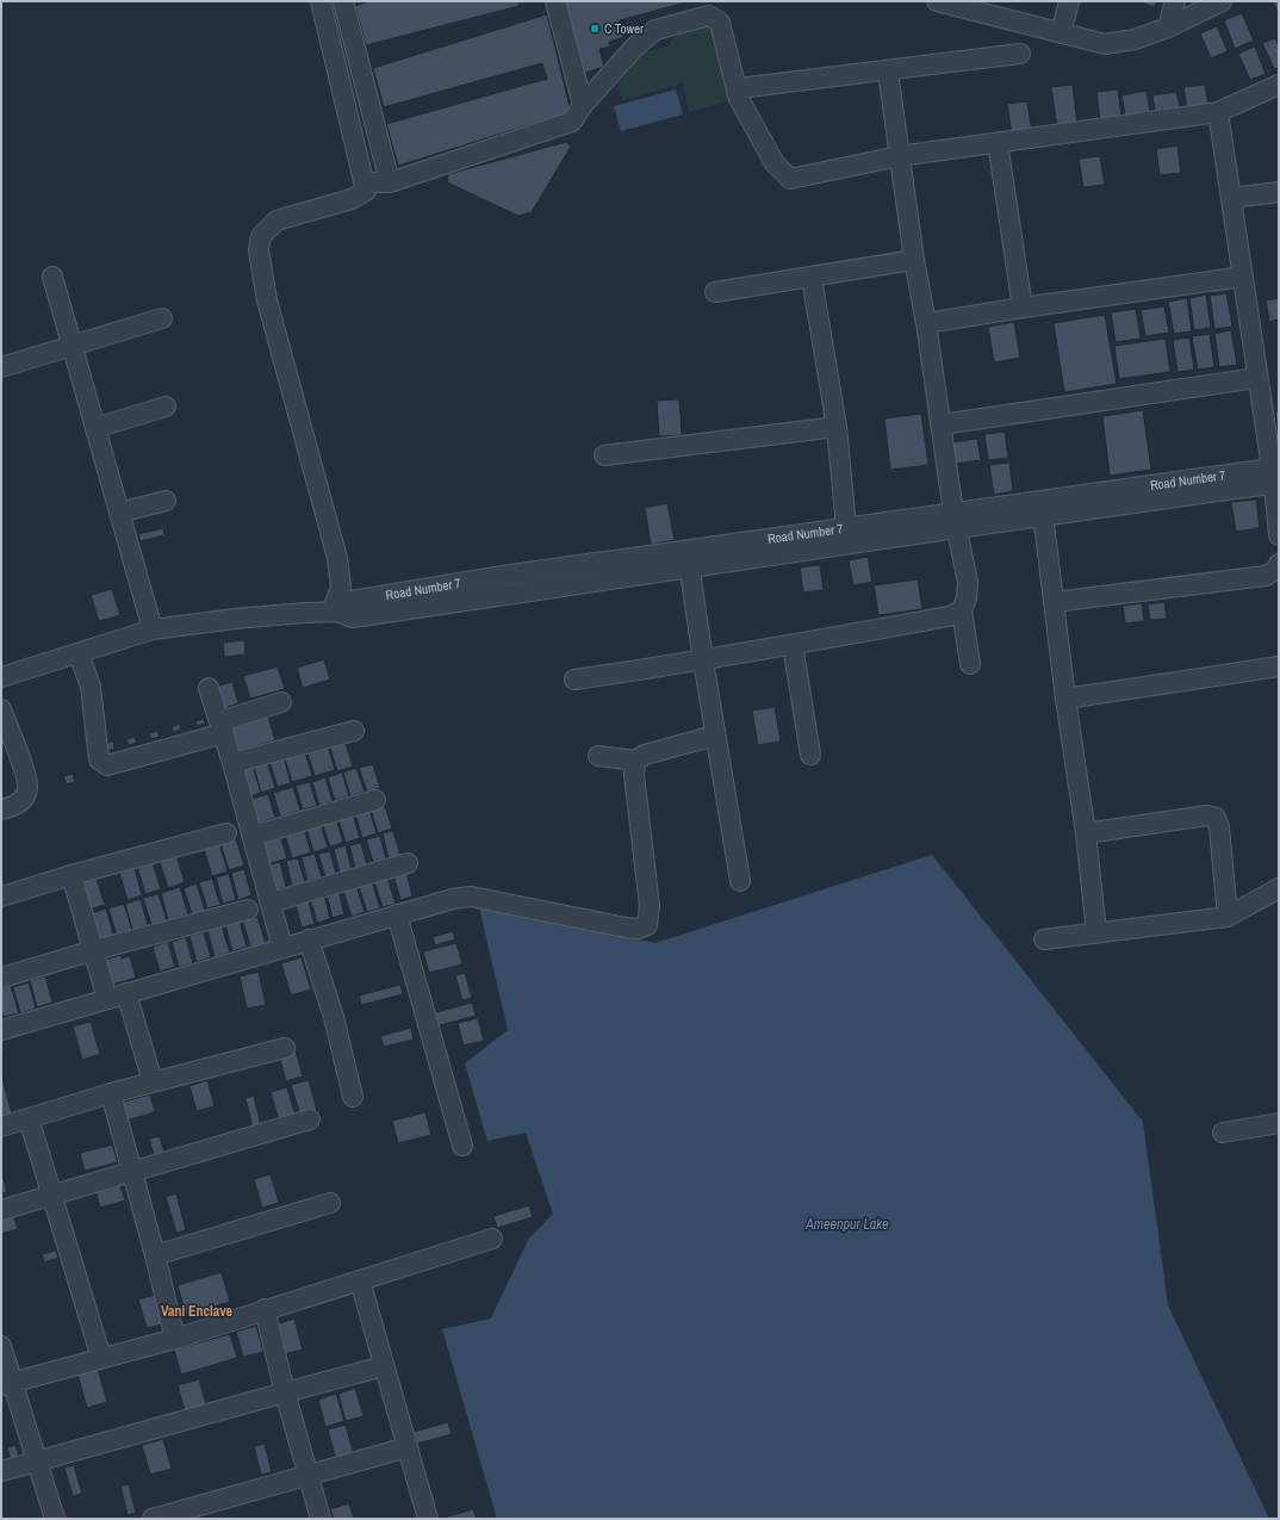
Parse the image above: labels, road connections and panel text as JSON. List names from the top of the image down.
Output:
{
  "streets": {
    "street": ["Road Number 7"]
  },
  "districts": ["Vani Enclave"],
  "water": ["Ameenpur Lake"],
  "places": ["C Tower"]
}
